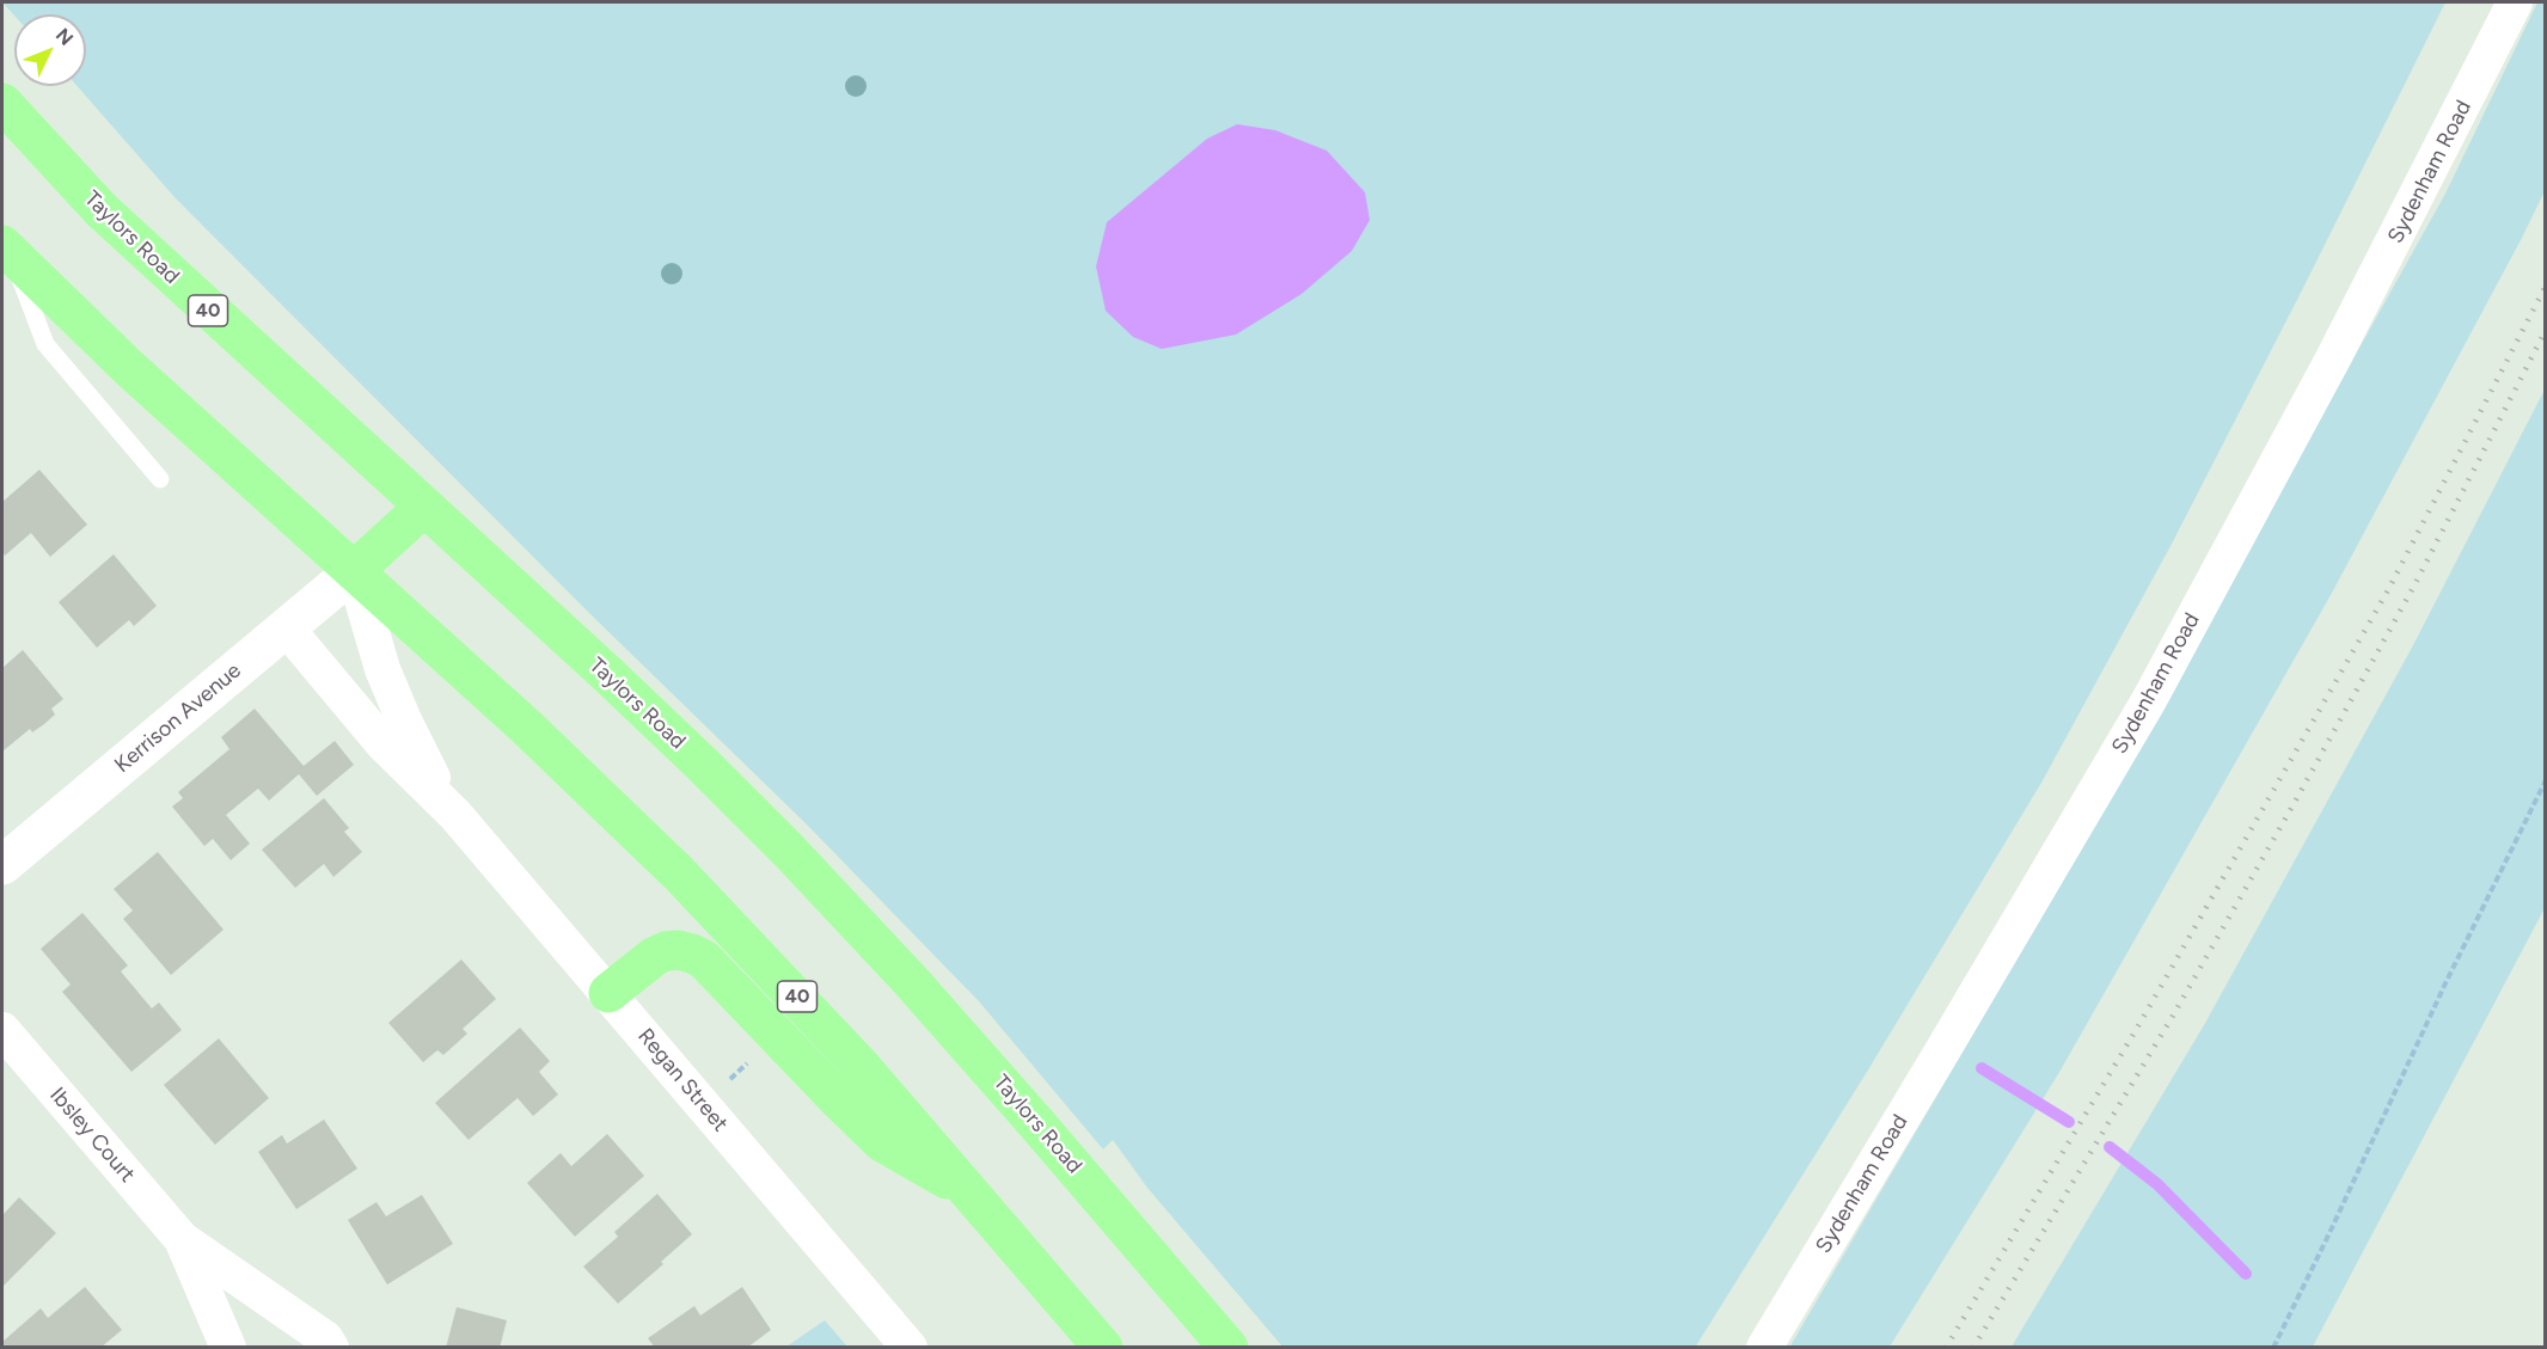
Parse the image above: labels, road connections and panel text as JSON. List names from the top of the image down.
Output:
{
  "streets": {
    "main road": ["Taylors Road", "40"],
    "street": [
      "Sydenham Road",
      "Kerrison Avenue",
      "Regan Street",
      "Ibsley Court"
    ]
  },
  "crossings": [
    ["40", "Kerrison Avenue"],
    ["40", "Regan Street"],
    ["Kerrison Avenue", "Regan Street"]
  ],
  "north": "top right"
}
